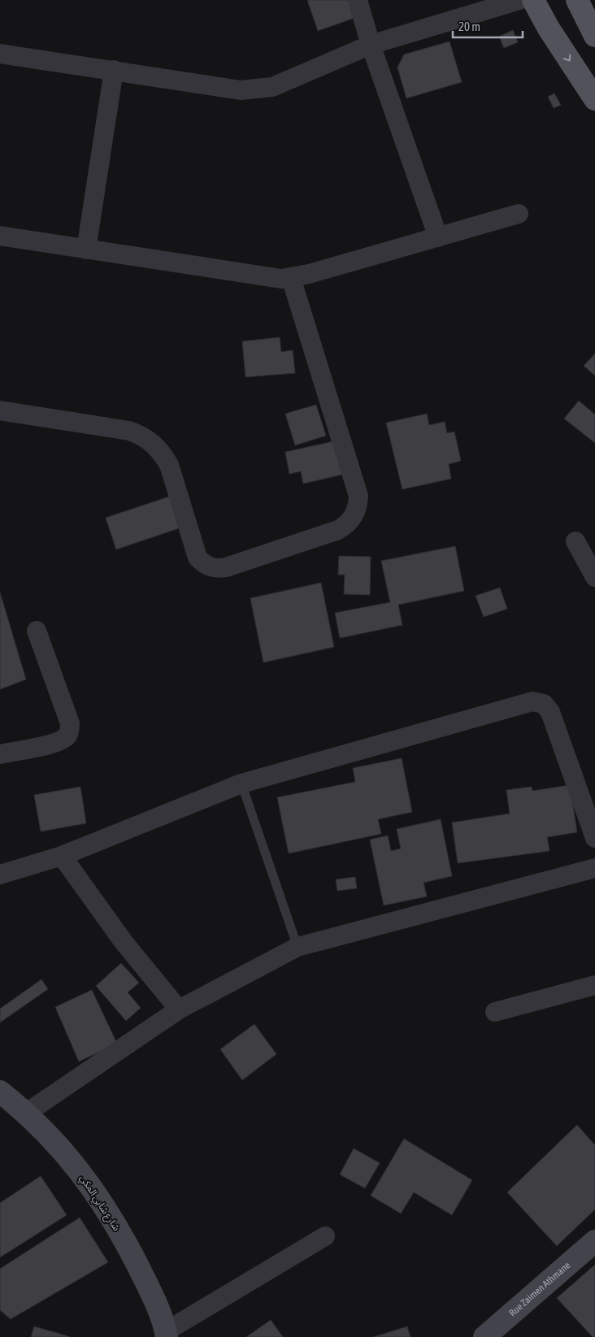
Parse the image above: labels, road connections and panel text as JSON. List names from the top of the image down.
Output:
{
  "streets": {
    "main road": ["شارع شابي المكي", "Rue Zaimen Athmane"]
  },
  "scale_bar": "20 m"
}
